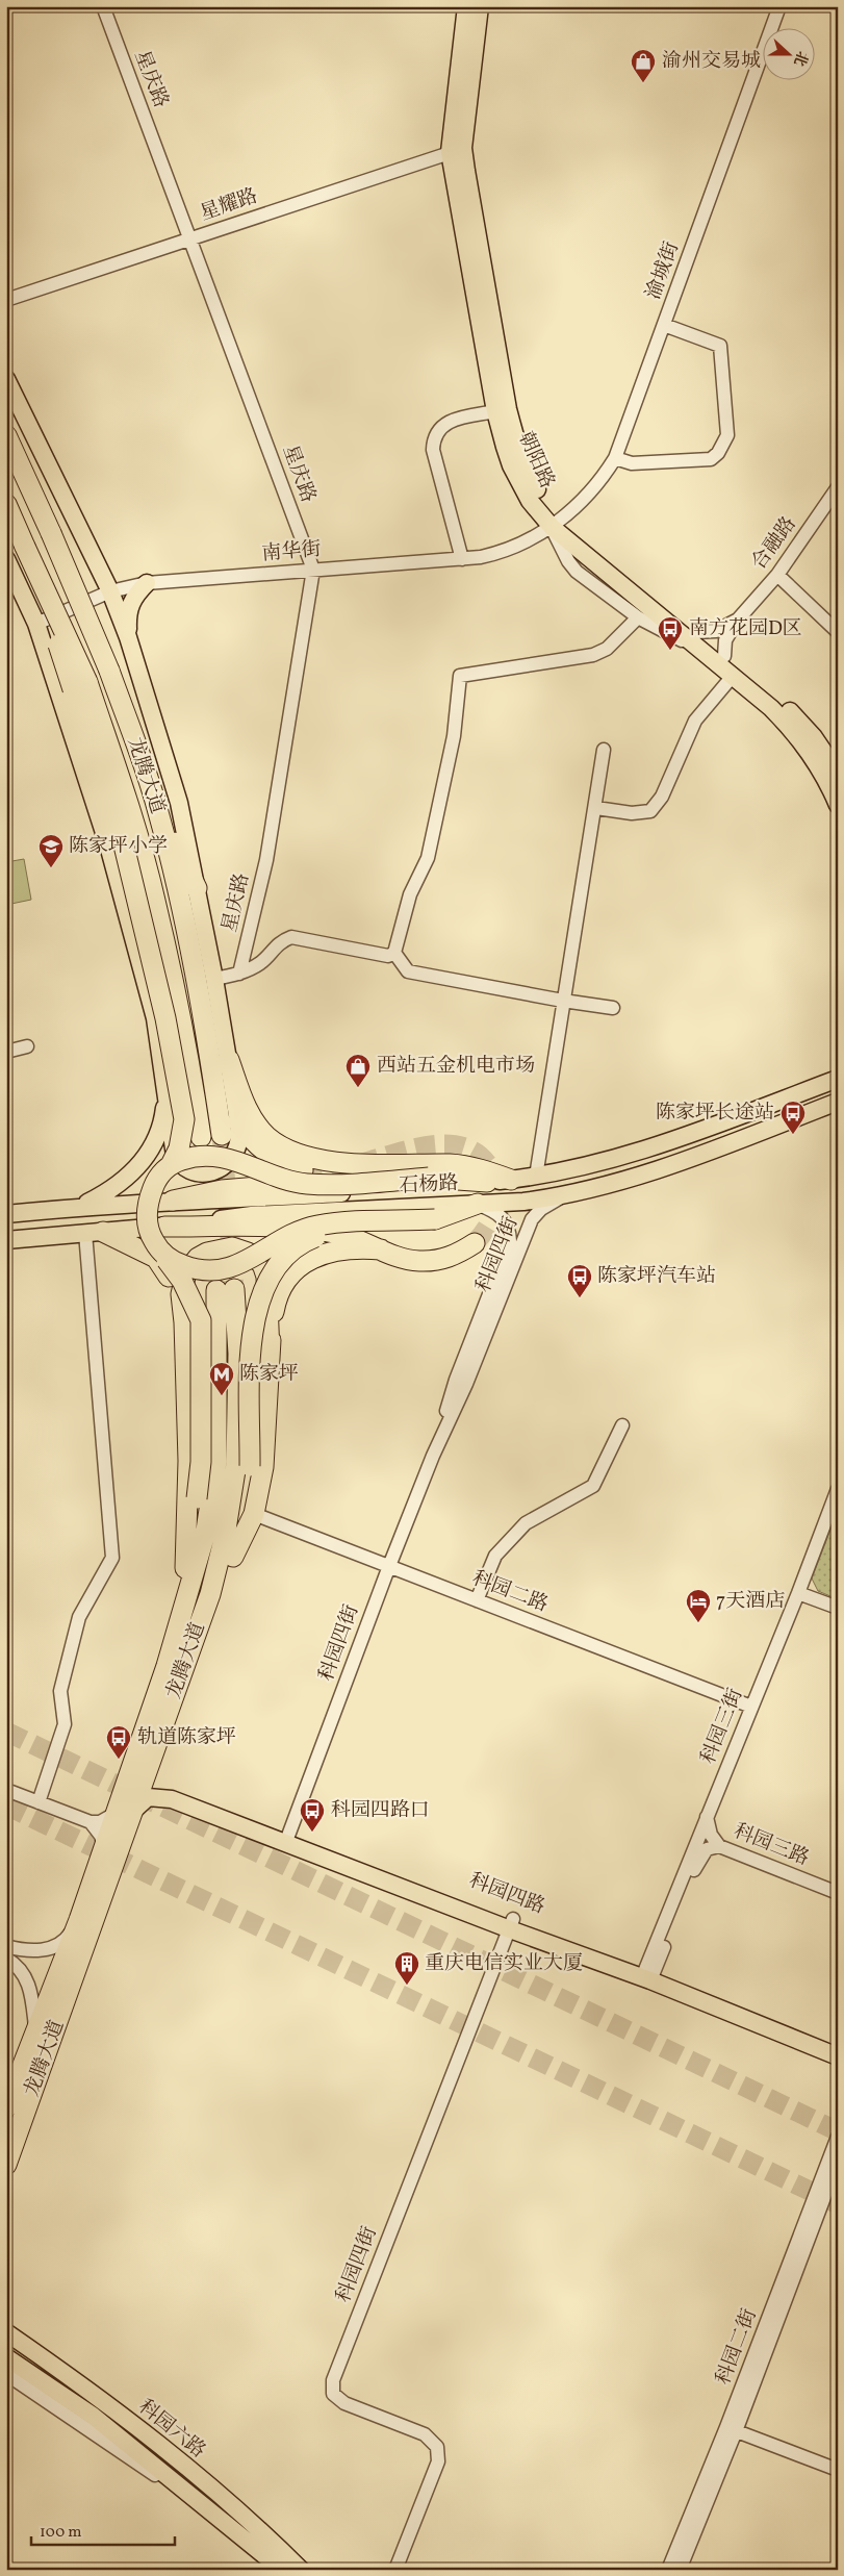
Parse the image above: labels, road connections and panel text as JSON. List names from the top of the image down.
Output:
{
  "streets": {
    "highway": ["龙腾大道"],
    "main road": [
      "朝阳路",
      "石杨路",
      "科园四路",
      "科园六路"
    ],
    "street": [
      "星庆路",
      "星耀路",
      "渝城街",
      "合融路",
      "南华街",
      "科园四街",
      "科园二路",
      "科园三街",
      "科园三路",
      "科园二街"
    ]
  },
  "crossings": [
    ["星庆路", "星耀路"],
    ["星庆路", "南华街"],
    ["星耀路", "朝阳路"],
    ["渝城街", "朝阳路"],
    ["渝城街", "南华街"],
    ["朝阳路", "南华街"],
    ["龙腾大道", "科园四路"],
    ["石杨路", "科园四街"],
    ["科园四街", "科园二路"],
    ["科园四街", "科园四路"],
    ["科园二路", "科园三街"],
    ["科园三街", "科园三路"],
    ["科园三街", "科园四路"]
  ],
  "places": {
    "shop": ["渝州交易城", "西站五金机电市场"],
    "bus stop": [
      "南方花园D区",
      "陈家坪长途站",
      "陈家坪汽车站",
      "轨道陈家坪",
      "科园四路口"
    ],
    "school or university": ["陈家坪小学"],
    "metro station": ["陈家坪"],
    "hotel": ["7天酒店"],
    "building": ["重庆电信实业大厦"]
  },
  "scale_bar": "100 m",
  "north": "right"
}
